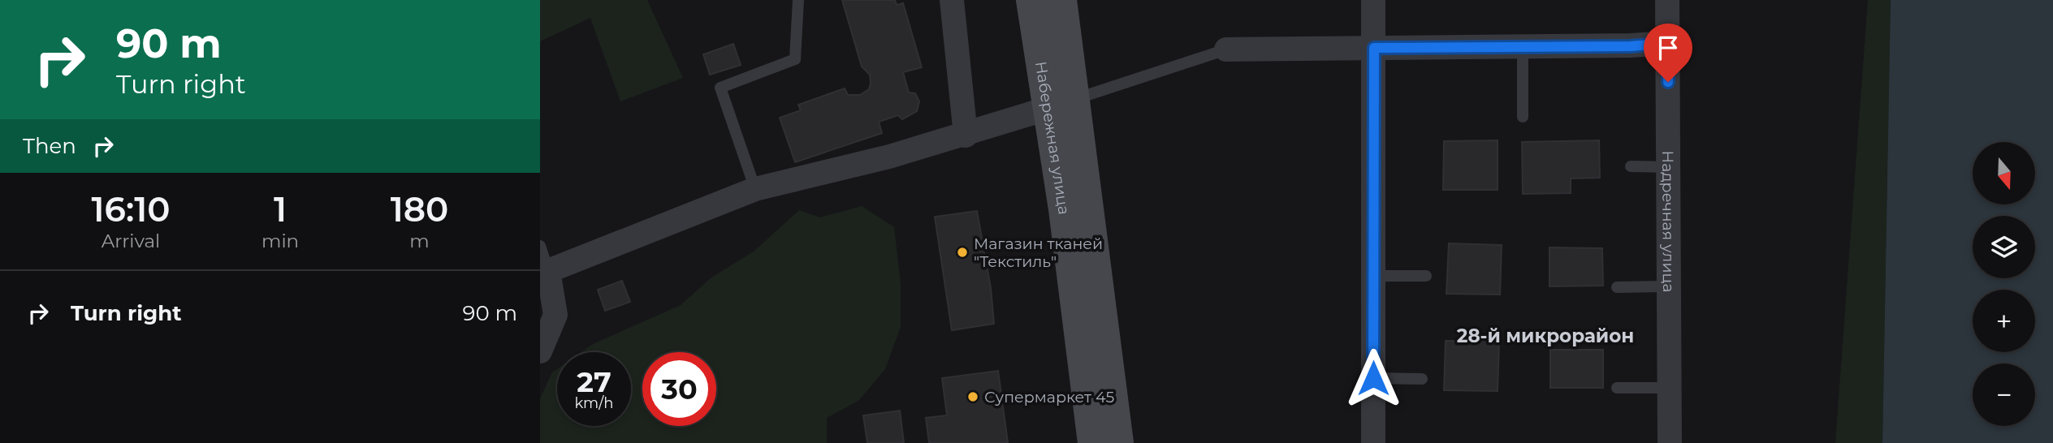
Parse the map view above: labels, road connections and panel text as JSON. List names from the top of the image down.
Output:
{
  "streets": {
    "main road": ["Набережная улица"],
    "street": ["Надречная улица"]
  },
  "districts": ["28-й микрорайон"],
  "places": ["Магазин тканей \"Текстиль\"", "Супермаркет 45"],
  "north": "bottom",
  "page": {
    "turn": ["90 m", "Turn right"],
    "then": "Then",
    "map_buttons": ["+", "−"],
    "eta": [
      "16:10",
      "Arrival",
      "1",
      "min",
      "180",
      "m"
    ],
    "list": [
      {
        "name": "Turn right",
        "value": "90 m"
      }
    ],
    "speed": "27 km/h",
    "limit": "30"
  }
}
